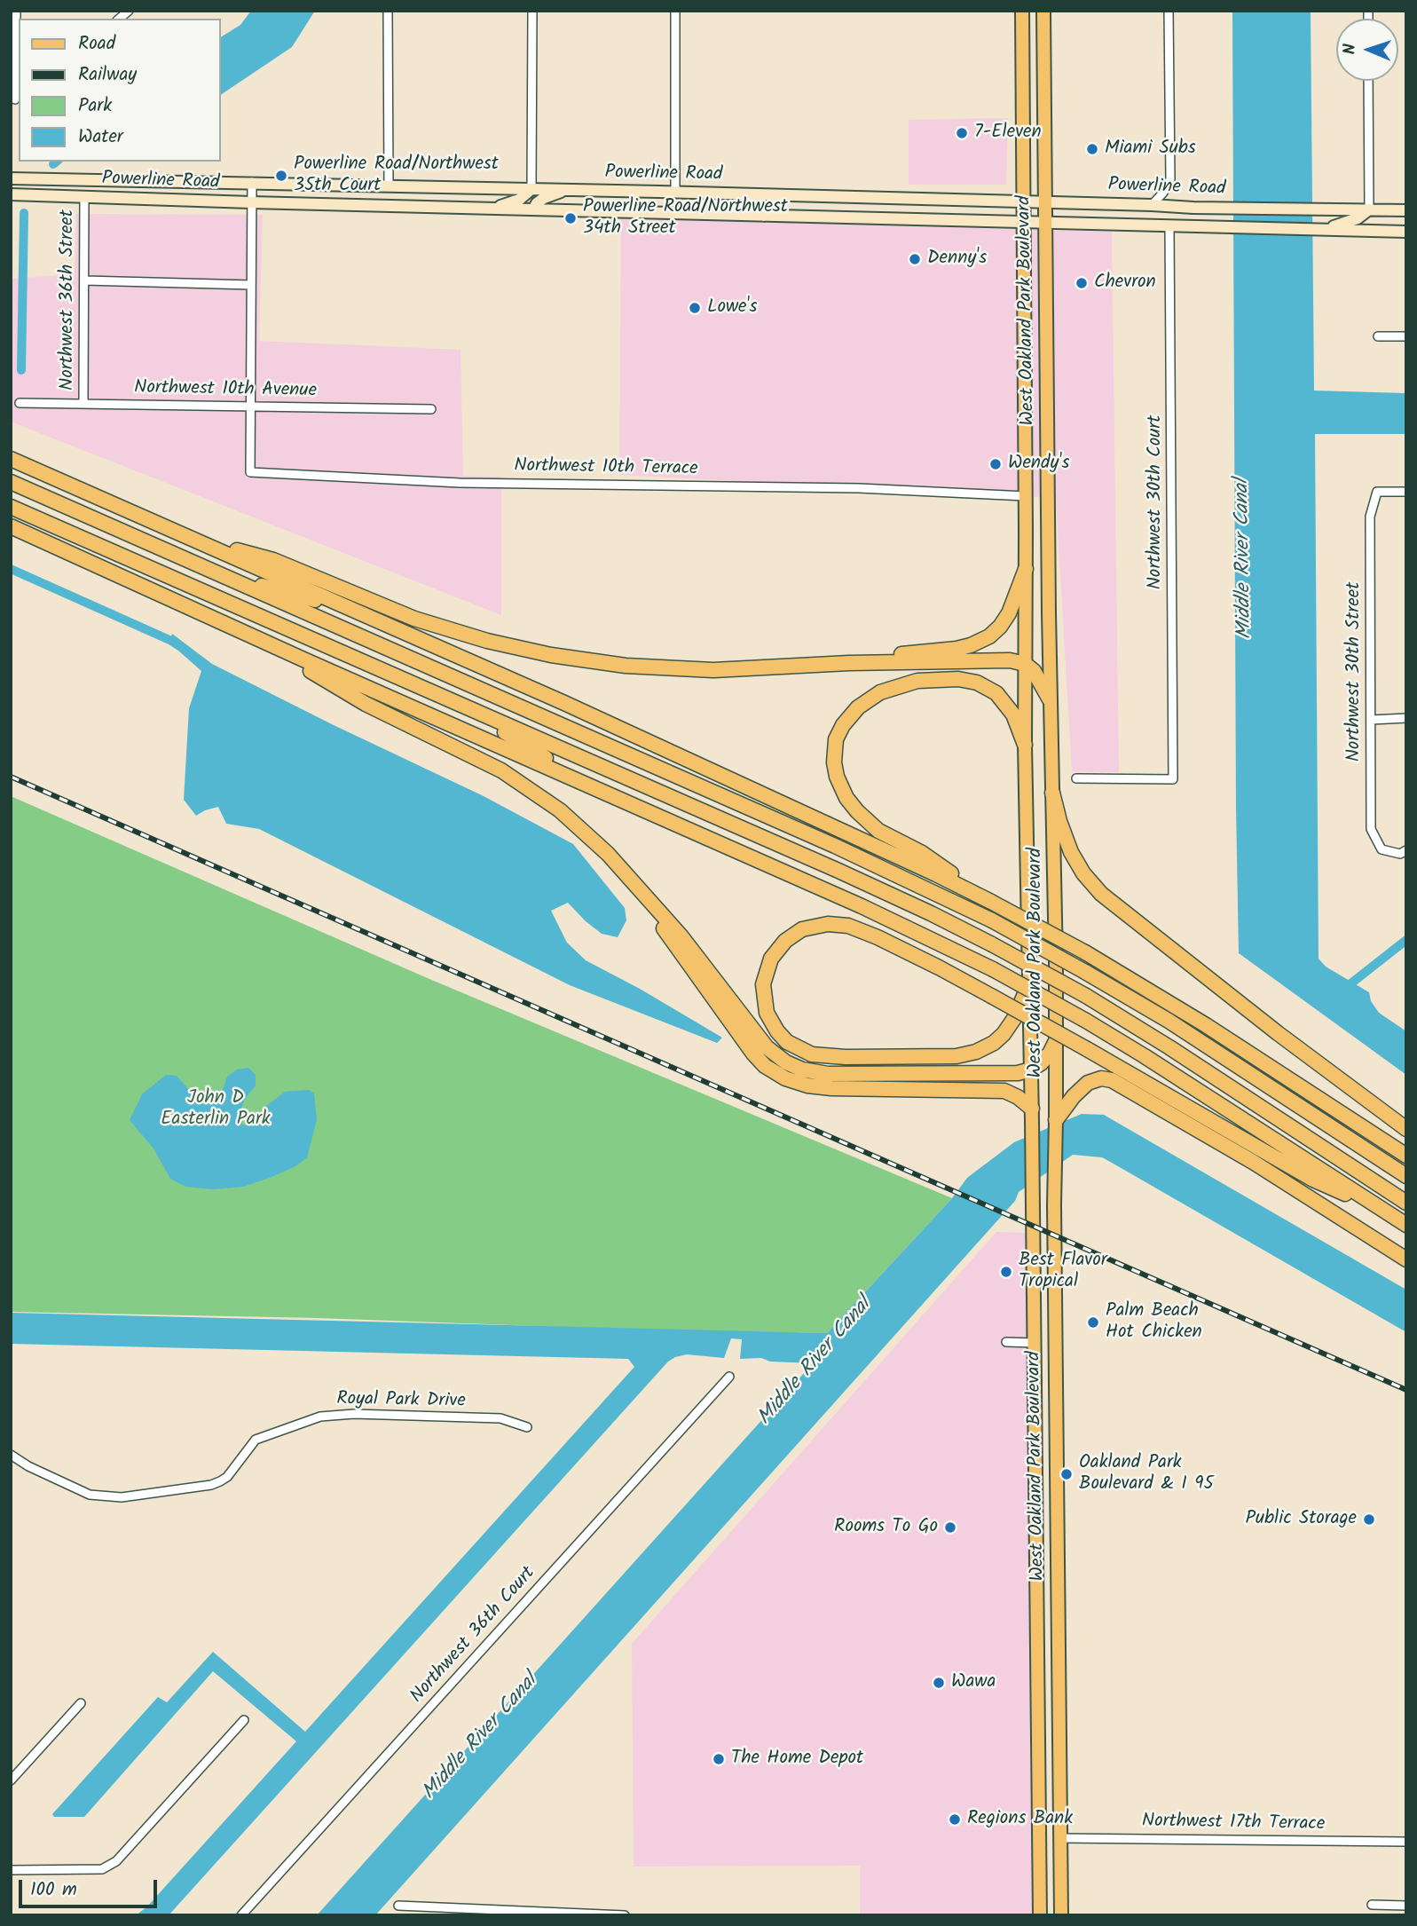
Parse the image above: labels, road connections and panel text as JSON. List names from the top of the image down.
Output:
{
  "streets": {
    "main road": ["Powerline Road", "West Oakland Park Boulevard"],
    "street": [
      "Northwest 36th Street",
      "Northwest 10th Avenue",
      "Northwest 10th Terrace",
      "Northwest 30th Court",
      "Northwest 30th Street",
      "Royal Park Drive",
      "Northwest 36th Court",
      "Northwest 17th Terrace"
    ]
  },
  "crossings": [
    ["Powerline Road", "Northwest 36th Street"],
    ["Powerline Road", "West Oakland Park Boulevard"],
    ["Powerline Road", "Northwest 30th Court"],
    ["Northwest 36th Street", "Northwest 10th Avenue"],
    ["West Oakland Park Boulevard", "Northwest 10th Terrace"],
    ["West Oakland Park Boulevard", "Northwest 17th Terrace"],
    ["Northwest 10th Avenue", "Northwest 10th Terrace"]
  ],
  "water": ["Middle River Canal"],
  "parks": ["John D Easterlin Park"],
  "places": [
    "7-Eleven",
    "Miami Subs",
    "Powerline Road/Northwest 35th Court",
    "Powerline Road/Northwest 34th Street",
    "Denny's",
    "Chevron",
    "Lowe's",
    "Wendy's",
    "Best Flavor Tropical",
    "Palm Beach Hot Chicken",
    "Oakland Park Boulevard & I 95",
    "Public Storage",
    "Rooms To Go",
    "Wawa",
    "The Home Depot",
    "Regions Bank"
  ],
  "legend": [
    "Road",
    "Railway",
    "Park",
    "Water"
  ],
  "scale_bar": "100 m",
  "north": "left"
}
